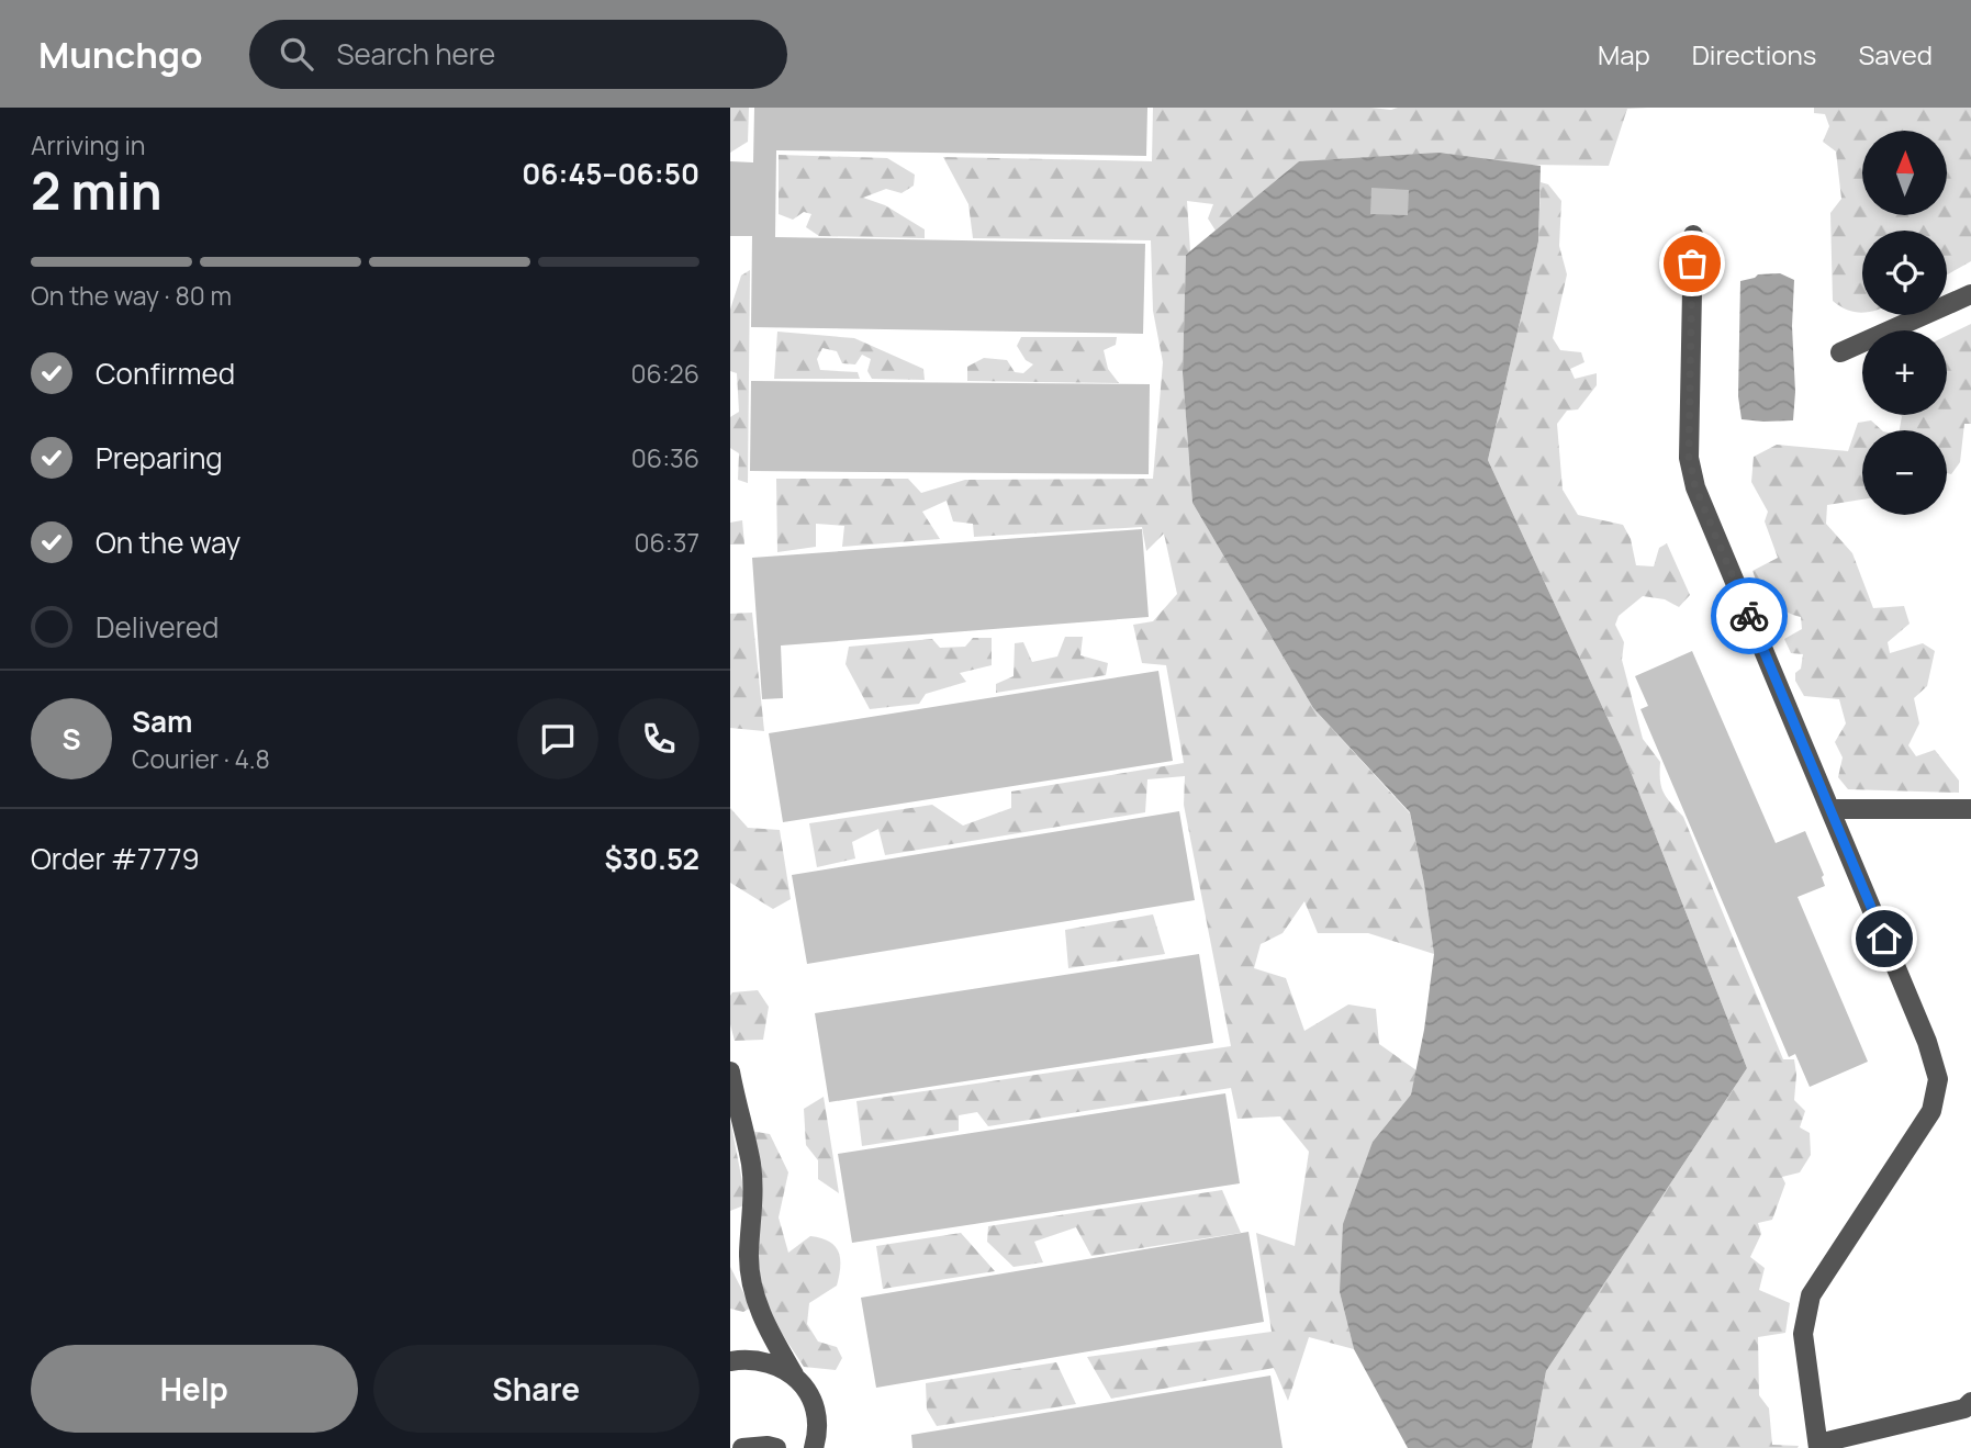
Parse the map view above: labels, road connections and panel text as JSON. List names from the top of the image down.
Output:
{
  "north": "top",
  "page": {
    "header": "Munchgo",
    "search": "Search here",
    "nav": ["Map", "Directions", "Saved"],
    "heading": ["2 min", "Arriving in", "06:45–06:50"],
    "panel": [
      "Sam",
      "Courier · 4.8",
      "Order #7779",
      "$30.52"
    ],
    "map_buttons": ["+", "−"],
    "bar": "On the way · 80 m",
    "list": [
      ["Confirmed", "06:26"],
      ["Preparing", "06:36"],
      ["On the way", "06:37"],
      "Delivered"
    ],
    "round": "S",
    "buttons": ["Help", "Share"]
  }
}
